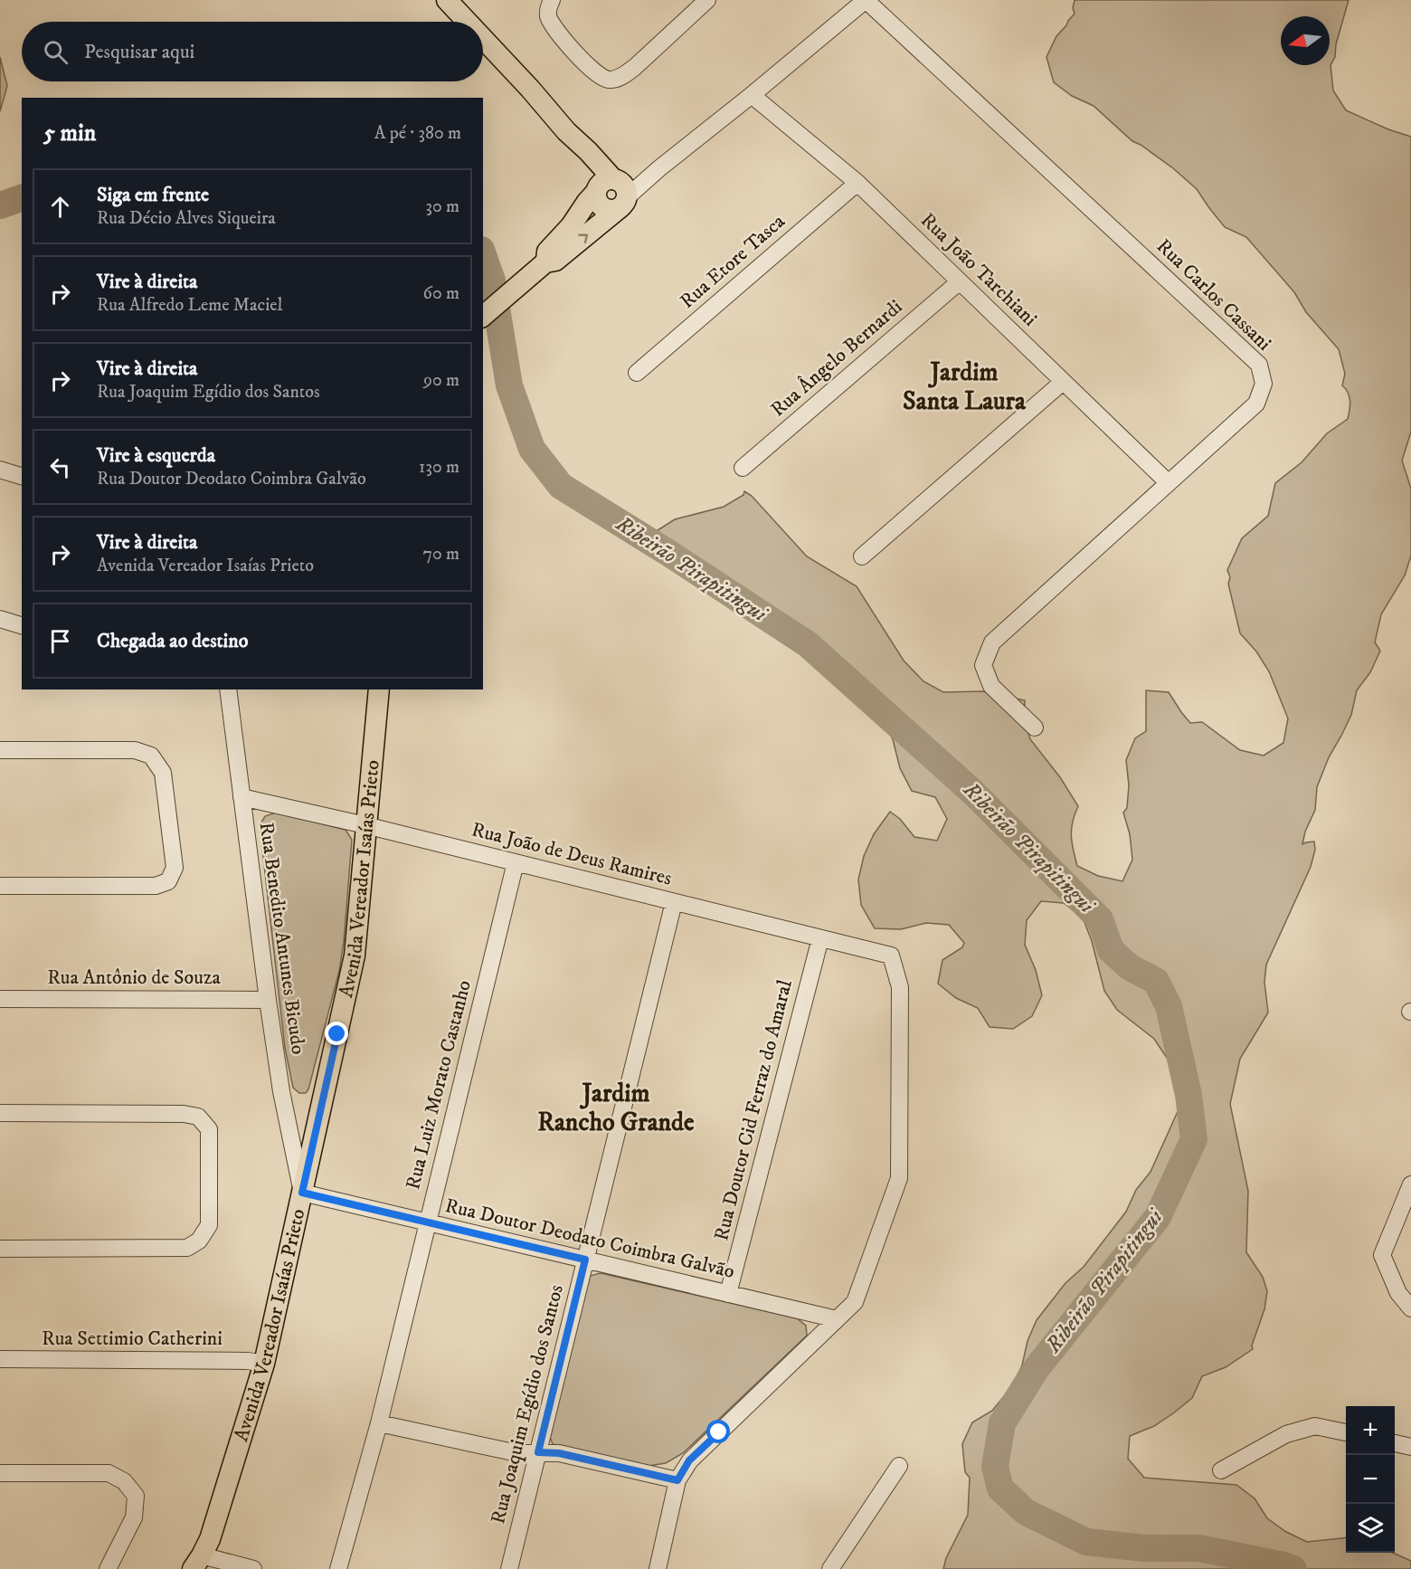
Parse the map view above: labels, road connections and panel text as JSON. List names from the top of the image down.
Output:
{
  "streets": {
    "main road": ["Avenida Vereador Isaías Prieto"],
    "street": [
      "Rua Etore Tasca",
      "Rua João Tarchiani",
      "Rua Carlos Cassani",
      "Rua Ângelo Bernardi",
      "Rua João de Deus Ramires",
      "Rua Benedito Antunes Bicudo",
      "Rua Antônio de Souza",
      "Rua Luiz Morato Castanho",
      "Rua Doutor Cid Ferraz do Amaral",
      "Rua Doutor Deodato Coimbra Galvão",
      "Rua Settimio Catherini",
      "Rua Joaquim Egídio dos Santos"
    ]
  },
  "crossings": [
    ["Rua Etore Tasca", "Rua João Tarchiani"],
    ["Rua João Tarchiani", "Rua Carlos Cassani"],
    ["Rua João Tarchiani", "Rua Ângelo Bernardi"],
    ["Rua João de Deus Ramires", "Avenida Vereador Isaías Prieto"],
    ["Rua João de Deus Ramires", "Rua Benedito Antunes Bicudo"],
    ["Rua João de Deus Ramires", "Rua Luiz Morato Castanho"],
    ["Rua João de Deus Ramires", "Rua Doutor Cid Ferraz do Amaral"],
    ["Rua João de Deus Ramires", "Rua Doutor Deodato Coimbra Galvão"],
    ["Rua João de Deus Ramires", "Rua Joaquim Egídio dos Santos"],
    ["Avenida Vereador Isaías Prieto", "Rua Benedito Antunes Bicudo"],
    ["Avenida Vereador Isaías Prieto", "Rua Doutor Deodato Coimbra Galvão"],
    ["Avenida Vereador Isaías Prieto", "Rua Settimio Catherini"],
    ["Rua Benedito Antunes Bicudo", "Rua Antônio de Souza"],
    ["Rua Benedito Antunes Bicudo", "Rua Doutor Deodato Coimbra Galvão"],
    ["Rua Luiz Morato Castanho", "Rua Doutor Deodato Coimbra Galvão"],
    ["Rua Doutor Cid Ferraz do Amaral", "Rua Doutor Deodato Coimbra Galvão"],
    ["Rua Doutor Deodato Coimbra Galvão", "Rua Joaquim Egídio dos Santos"]
  ],
  "districts": ["Jardim Santa Laura", "Jardim Rancho Grande"],
  "water": ["Ribeirão Pirapitingui"],
  "north": "left",
  "page": {
    "search": "Pesquisar aqui",
    "heading": ["5 min", "A pé · 380 m"],
    "list": [
      ["Siga em frente", "Rua Décio Alves Siqueira", "30 m"],
      ["Vire à direita", "Rua Alfredo Leme Maciel", "60 m"],
      ["Vire à direita", "Rua Joaquim Egídio dos Santos", "90 m"],
      ["Vire à esquerda", "Rua Doutor Deodato Coimbra Galvão", "130 m"],
      ["Vire à direita", "Avenida Vereador Isaías Prieto", "70 m"],
      "Chegada ao destino"
    ],
    "map_buttons": ["+", "−"]
  }
}
